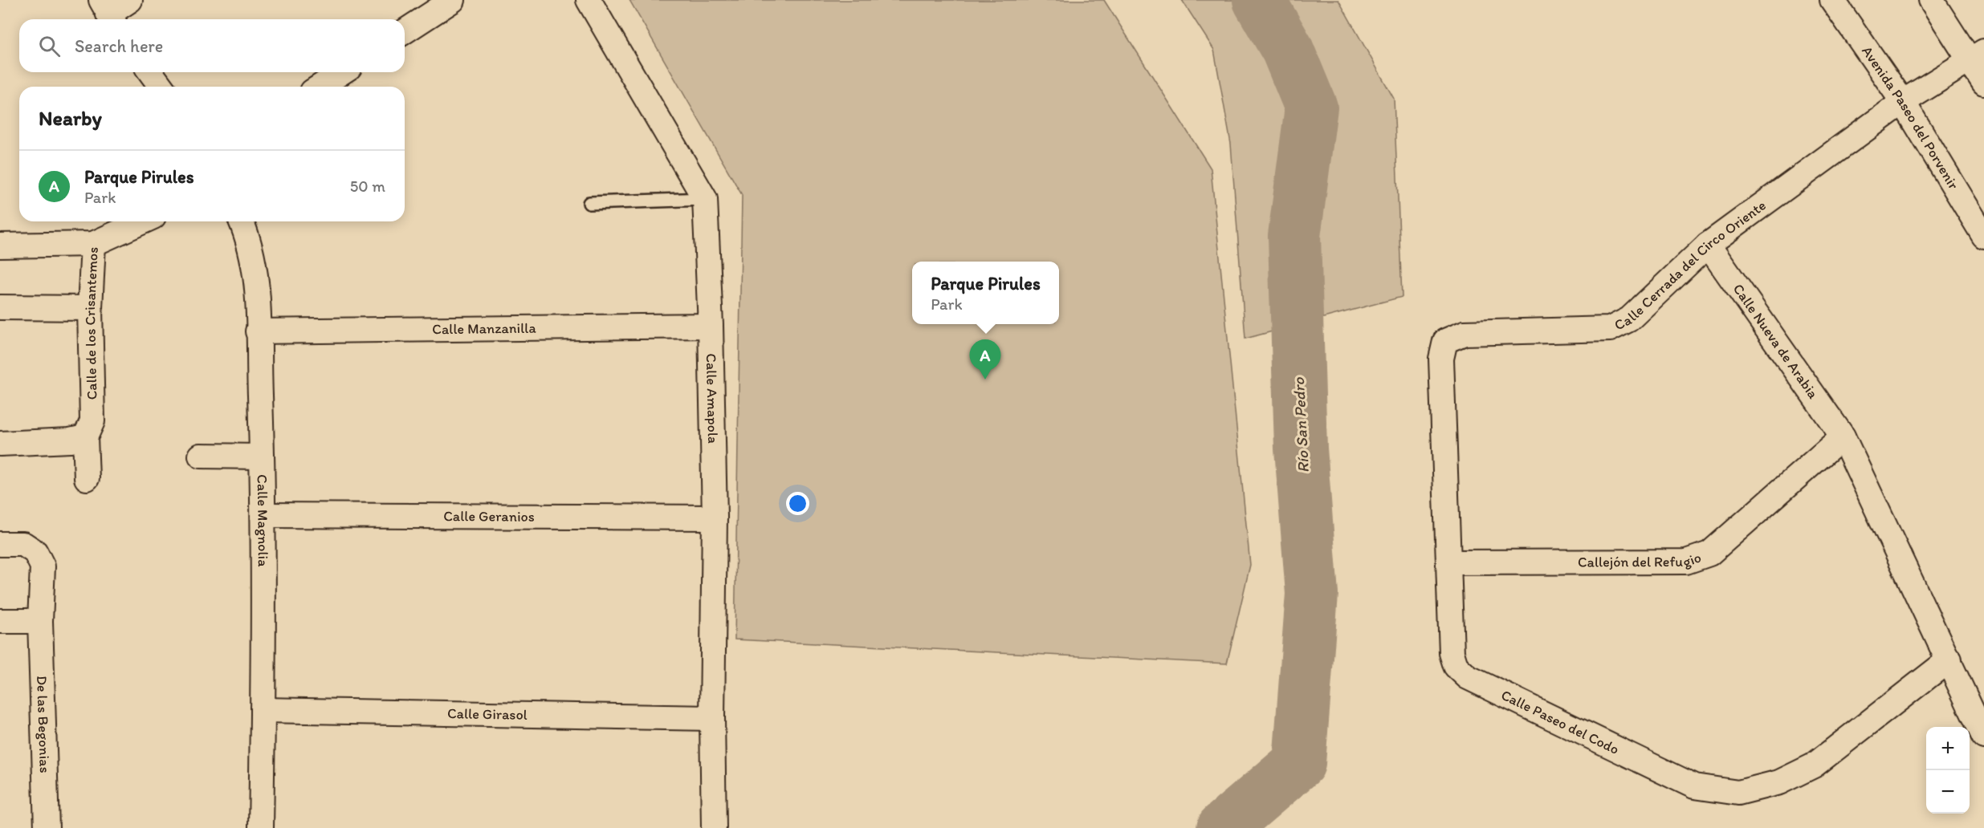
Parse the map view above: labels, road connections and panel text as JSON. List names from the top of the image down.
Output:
{
  "streets": {
    "street": [
      "Avenida Paseo del Porvenir",
      "Calle Cerrada del Circo Oriente",
      "Calle de los Crisantemos",
      "Calle Manzanilla",
      "Calle Nueva de Arabia",
      "Calle Amapola",
      "Calle Geranios",
      "Calle Magnolia",
      "Callejón del Refugio",
      "Calle Girasol",
      "Calle Paseo del Codo",
      "De las Begonias"
    ]
  },
  "crossings": [
    ["Avenida Paseo del Porvenir", "Calle Cerrada del Circo Oriente"],
    ["Calle Cerrada del Circo Oriente", "Calle Nueva de Arabia"],
    ["Calle Cerrada del Circo Oriente", "Calle Paseo del Codo"],
    ["Calle Manzanilla", "Calle Amapola"],
    ["Calle Manzanilla", "Calle Magnolia"],
    ["Calle Nueva de Arabia", "Callejón del Refugio"],
    ["Calle Nueva de Arabia", "Calle Paseo del Codo"],
    ["Calle Amapola", "Calle Geranios"],
    ["Calle Amapola", "Calle Girasol"],
    ["Calle Geranios", "Calle Magnolia"],
    ["Calle Magnolia", "Calle Girasol"],
    ["Callejón del Refugio", "Calle Paseo del Codo"]
  ],
  "water": ["Río San Pedro"],
  "page": {
    "search": "Search here",
    "heading": "Nearby",
    "list": [
      {
        "mark": "A",
        "name": "Parque Pirules",
        "note": "Park",
        "value": "50 m"
      }
    ],
    "popup": ["Parque Pirules", "Park"],
    "pins": "A",
    "map_buttons": ["+", "−"]
  }
}
